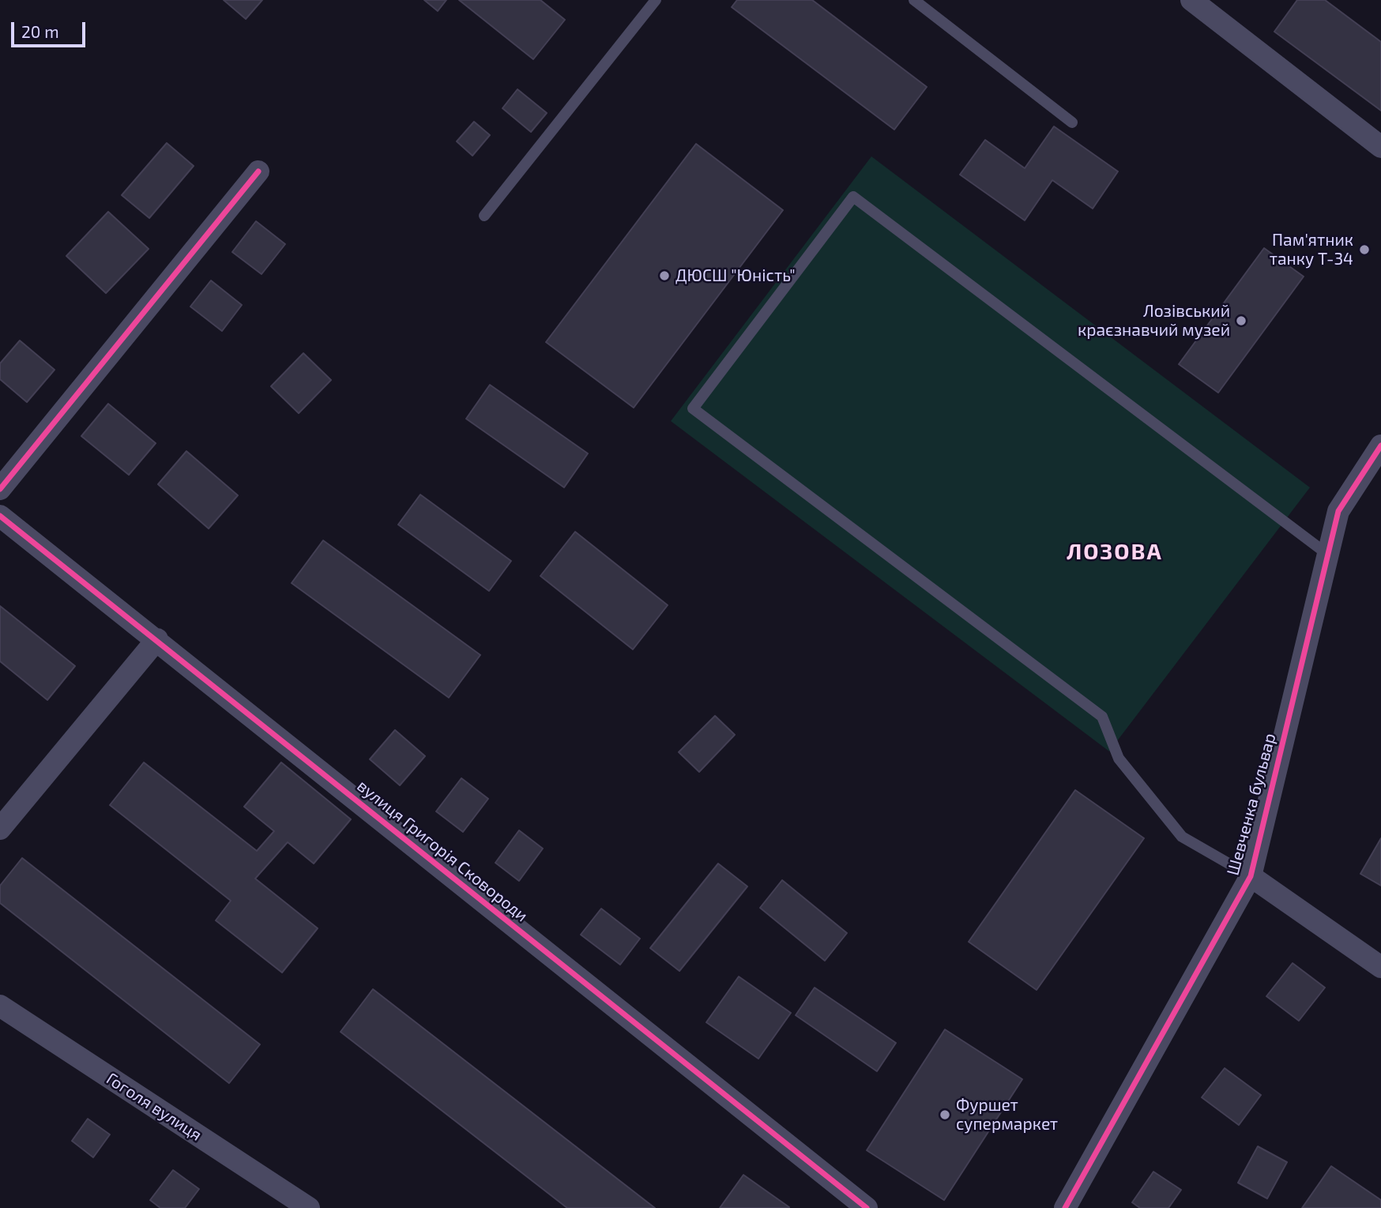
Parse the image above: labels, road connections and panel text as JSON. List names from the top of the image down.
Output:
{
  "streets": {
    "street": ["Шевченка бульвар", "вулиця Григорія Сковороди", "Гоголя вулиця"]
  },
  "districts": ["ЛОЗОВА"],
  "places": [
    "Пам'ятник танку Т-34",
    "ДЮСШ \"Юність\"",
    "Лозівський краєзнавчий музей",
    "Фуршет супермаркет"
  ],
  "scale_bar": "20 m"
}
